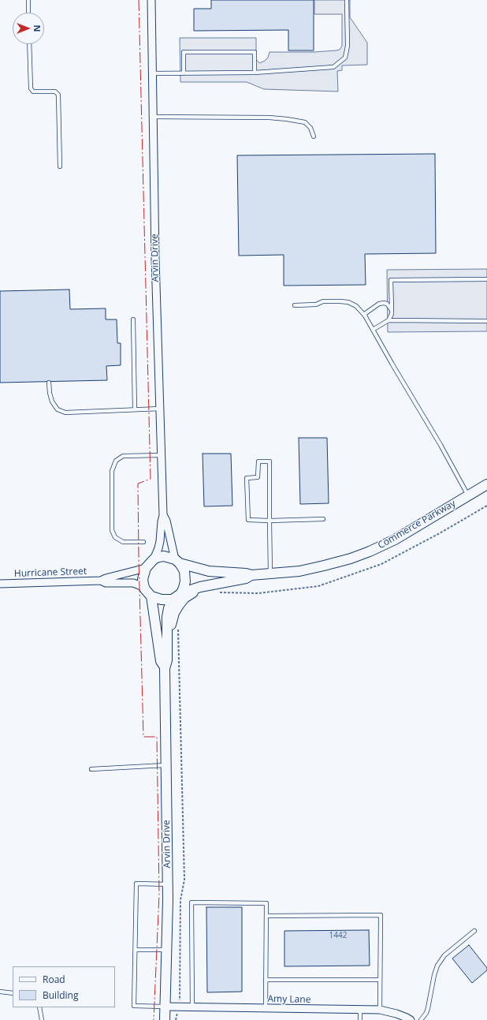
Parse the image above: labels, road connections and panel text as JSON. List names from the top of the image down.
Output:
{
  "streets": {
    "street": [
      "Arvin Drive",
      "Commerce Parkway",
      "Hurricane Street",
      "Amy Lane"
    ]
  },
  "crossings": [
    ["Arvin Drive", "Commerce Parkway"],
    ["Arvin Drive", "Hurricane Street"],
    ["Arvin Drive", "Amy Lane"],
    ["Commerce Parkway", "Hurricane Street"]
  ],
  "house_numbers": ["1442"],
  "legend": ["Road", "Building"],
  "north": "right"
}
